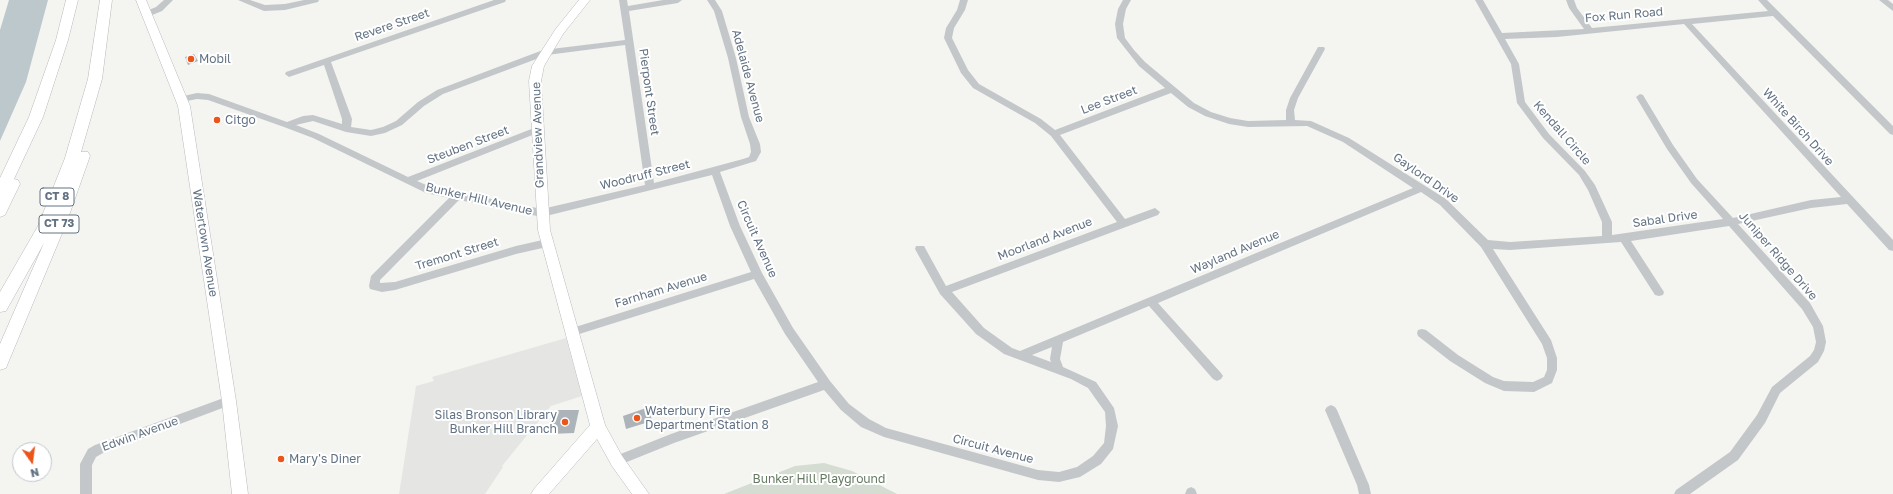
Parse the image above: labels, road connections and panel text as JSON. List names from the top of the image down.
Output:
{
  "streets": {
    "highway": ["CT 8", "CT 73"],
    "main road": ["Grandview Avenue", "Bunker Hill Avenue", "Watertown Avenue"],
    "street": [
      "Fox Run Road",
      "Revere Street",
      "Adelaide Avenue",
      "Pierpont Street",
      "Lee Street",
      "White Birch Drive",
      "Kendall Circle",
      "Steuben Street",
      "Woodruff Street",
      "Gaylord Drive",
      "Sabal Drive",
      "Circuit Avenue",
      "Moorland Avenue",
      "Wayland Avenue",
      "Tremont Street",
      "Juniper Ridge Drive",
      "Farnham Avenue",
      "Edwin Avenue"
    ]
  },
  "crossings": [
    ["Fox Run Road", "White Birch Drive"],
    ["Fox Run Road", "Kendall Circle"],
    ["Adelaide Avenue", "Woodruff Street"],
    ["Pierpont Street", "Woodruff Street"],
    ["Lee Street", "Gaylord Drive"],
    ["White Birch Drive", "Sabal Drive"],
    ["Kendall Circle", "Sabal Drive"],
    ["Grandview Avenue", "Steuben Street"],
    ["Grandview Avenue", "Woodruff Street"],
    ["Grandview Avenue", "Bunker Hill Avenue"],
    ["Steuben Street", "Bunker Hill Avenue"],
    ["Woodruff Street", "Bunker Hill Avenue"],
    ["Woodruff Street", "Circuit Avenue"],
    ["Gaylord Drive", "Sabal Drive"],
    ["Gaylord Drive", "Wayland Avenue"],
    ["CT 8", "CT 73"],
    ["Bunker Hill Avenue", "Watertown Avenue"],
    ["Bunker Hill Avenue", "Tremont Street"],
    ["Bunker Hill Avenue", "Farnham Avenue"],
    ["Sabal Drive", "Juniper Ridge Drive"],
    ["Circuit Avenue", "Moorland Avenue"],
    ["Circuit Avenue", "Wayland Avenue"],
    ["Circuit Avenue", "Farnham Avenue"],
    ["Watertown Avenue", "Edwin Avenue"]
  ],
  "parks": ["Bunker Hill Playground"],
  "places": [
    "Mobil",
    "Citgo",
    "Waterbury Fire Department Station 8",
    "Silas Bronson Library Bunker Hill Branch",
    "Mary's Diner"
  ],
  "north": "bottom"
}
